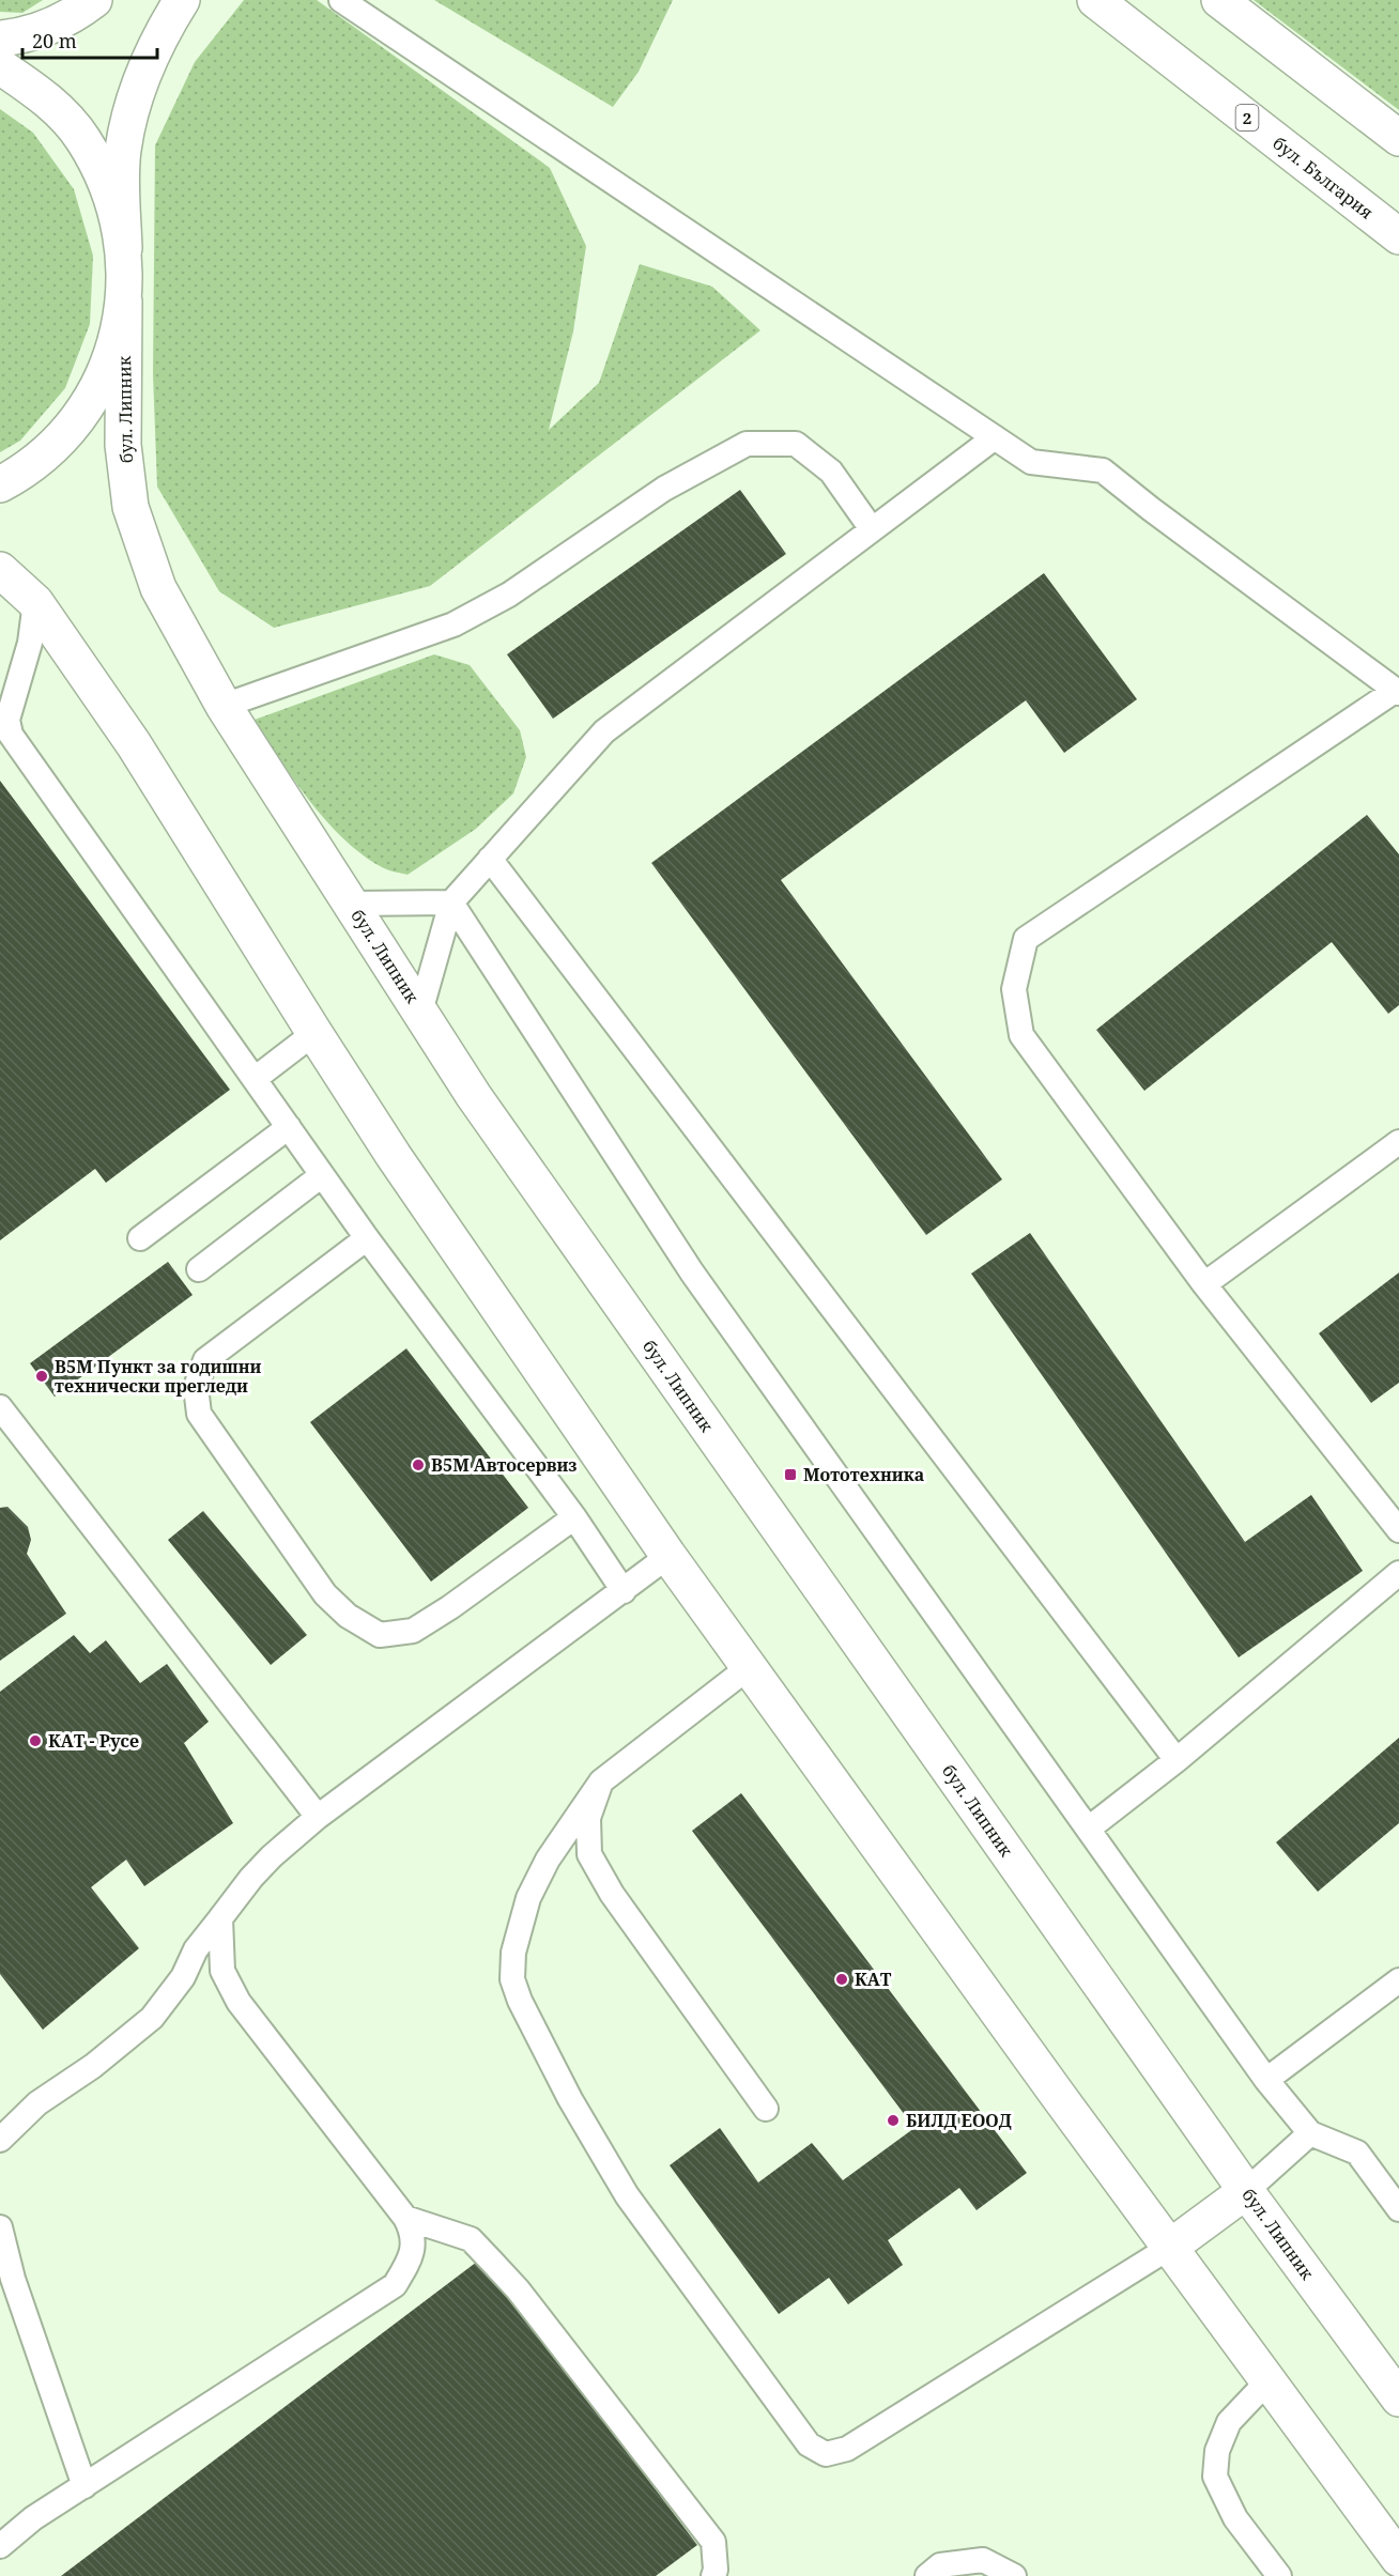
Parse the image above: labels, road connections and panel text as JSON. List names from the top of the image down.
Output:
{
  "streets": {
    "main road": ["2", "бул. България", "бул. Липник"]
  },
  "places": {
    "other": [
      "В5М Пункт за годишни технически прегледи",
      "В5М Автосервиз",
      "КАТ - Русе",
      "КАТ",
      "БИЛД ЕООД"
    ],
    "transit": ["Мототехника"]
  },
  "scale_bar": "20 m"
}
